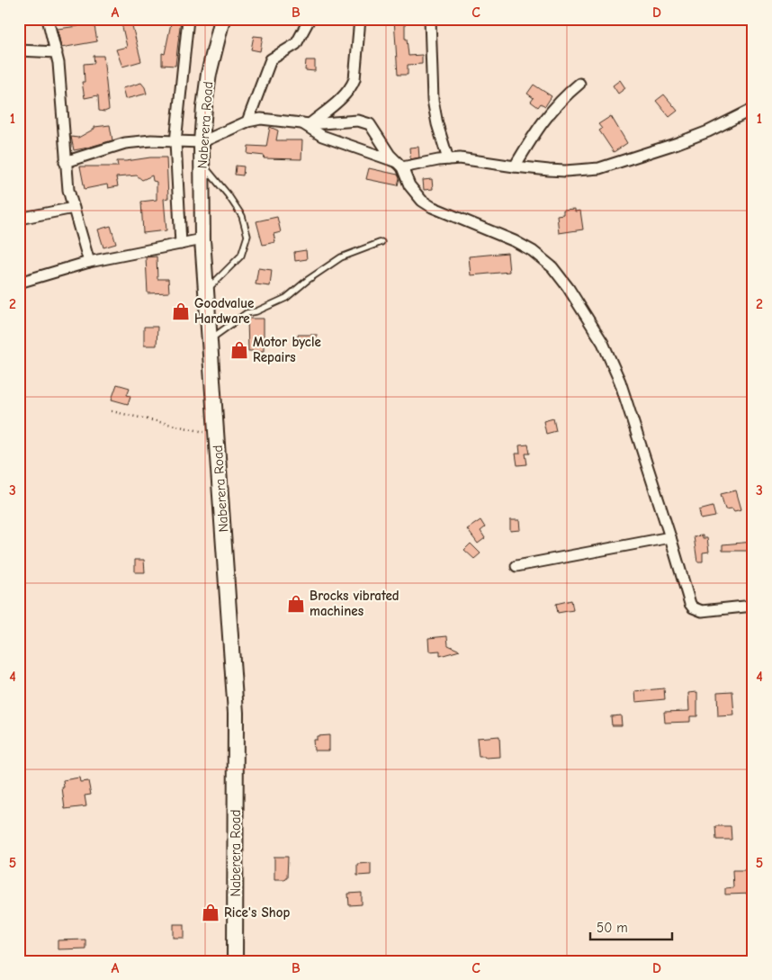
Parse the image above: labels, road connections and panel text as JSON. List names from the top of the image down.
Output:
{
  "streets": {
    "street": ["Naberera Road"]
  },
  "places": {
    "shop": [
      "Goodvalue Hardware",
      "Motor bycle Repairs",
      "Brocks vibrated machines",
      "Rice's Shop"
    ]
  },
  "scale_bar": "50 m",
  "grid": {
    "columns": [
      "A",
      "B",
      "C",
      "D"
    ],
    "rows": [
      "1",
      "2",
      "3",
      "4",
      "5"
    ]
  }
}
